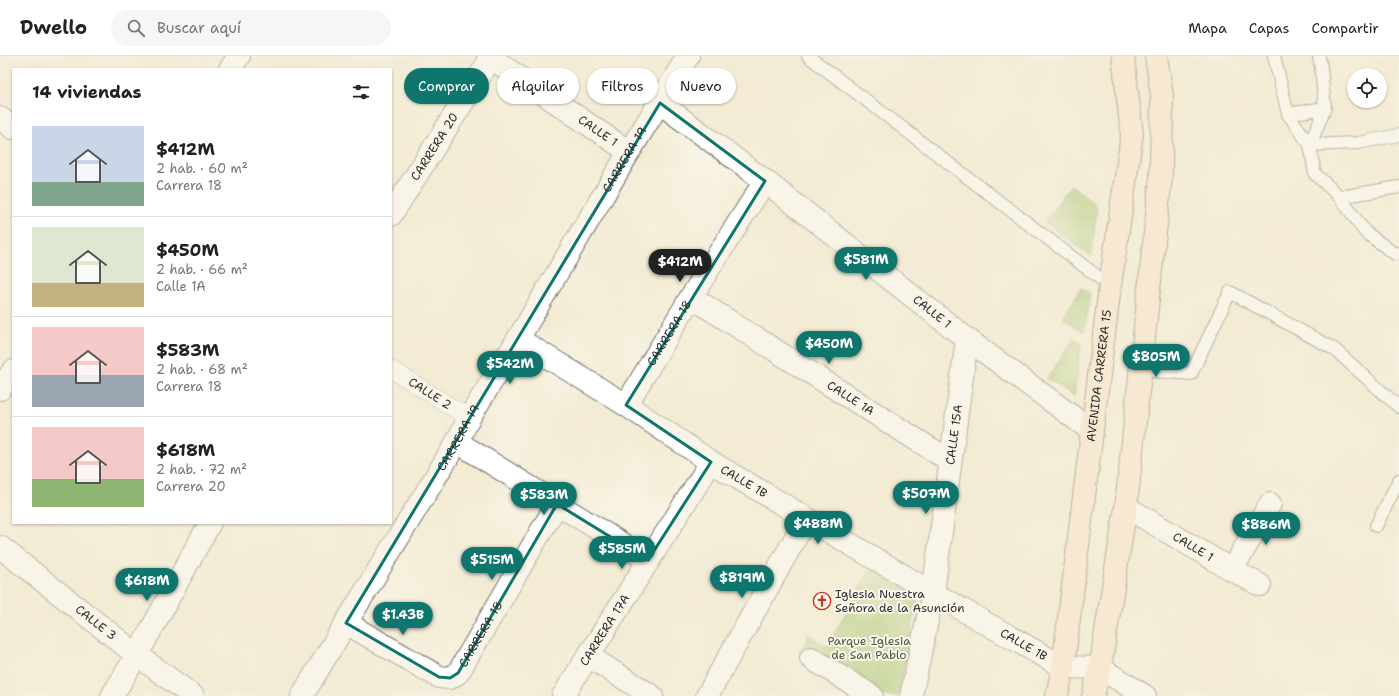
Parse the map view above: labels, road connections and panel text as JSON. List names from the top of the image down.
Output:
{
  "streets": {
    "main road": ["AVENIDA CARRERA 15"],
    "street": [
      "CALLE 1",
      "CARRERA 20",
      "CARRERA 19",
      "CARRERA 18",
      "CALLE 2",
      "CALLE 1A",
      "CALLE 15A",
      "CALLE 1B",
      "CALLE 3",
      "CARRERA 17A"
    ]
  },
  "crossings": [
    ["CALLE 1", "CARRERA 20"],
    ["CALLE 1", "CARRERA 19"],
    ["CALLE 1", "CARRERA 18"],
    ["CALLE 1", "AVENIDA CARRERA 15"],
    ["CALLE 1", "CALLE 15A"],
    ["CARRERA 19", "CARRERA 18"],
    ["CARRERA 19", "CALLE 2"],
    ["CARRERA 19", "CALLE 1B"],
    ["CARRERA 18", "CALLE 1A"],
    ["CARRERA 18", "CALLE 1B"],
    ["AVENIDA CARRERA 15", "CALLE 1B"],
    ["CALLE 1A", "CALLE 15A"],
    ["CALLE 15A", "CALLE 1B"],
    ["CALLE 1B", "CARRERA 17A"]
  ],
  "parks": ["Parque Iglesia de San Pablo"],
  "places": {
    "church": ["Iglesia Nuestra Señora de la Asunción"]
  },
  "page": {
    "header": "Dwello",
    "search": "Buscar aquí",
    "nav": ["Mapa", "Capas", "Compartir"],
    "chip": [
      "Comprar",
      "Alquilar",
      "Filtros",
      "Nuevo"
    ],
    "heading": "14 viviendas",
    "list": [
      {
        "name": "$412M",
        "note": "2 hab. · 60 m² · Carrera 18"
      },
      {
        "name": "$450M",
        "note": "2 hab. · 66 m² · Calle 1A"
      },
      {
        "name": "$583M",
        "note": "2 hab. · 68 m² · Carrera 18"
      },
      {
        "name": "$618M",
        "note": "2 hab. · 72 m² · Carrera 20"
      }
    ],
    "price": [
      "$581M",
      "$412M",
      "$450M",
      "$805M",
      "$542M",
      "$507M",
      "$583M",
      "$488M",
      "$886M",
      "$585M",
      "$515M",
      "$819M",
      "$618M",
      "$1.43B"
    ]
  }
}
